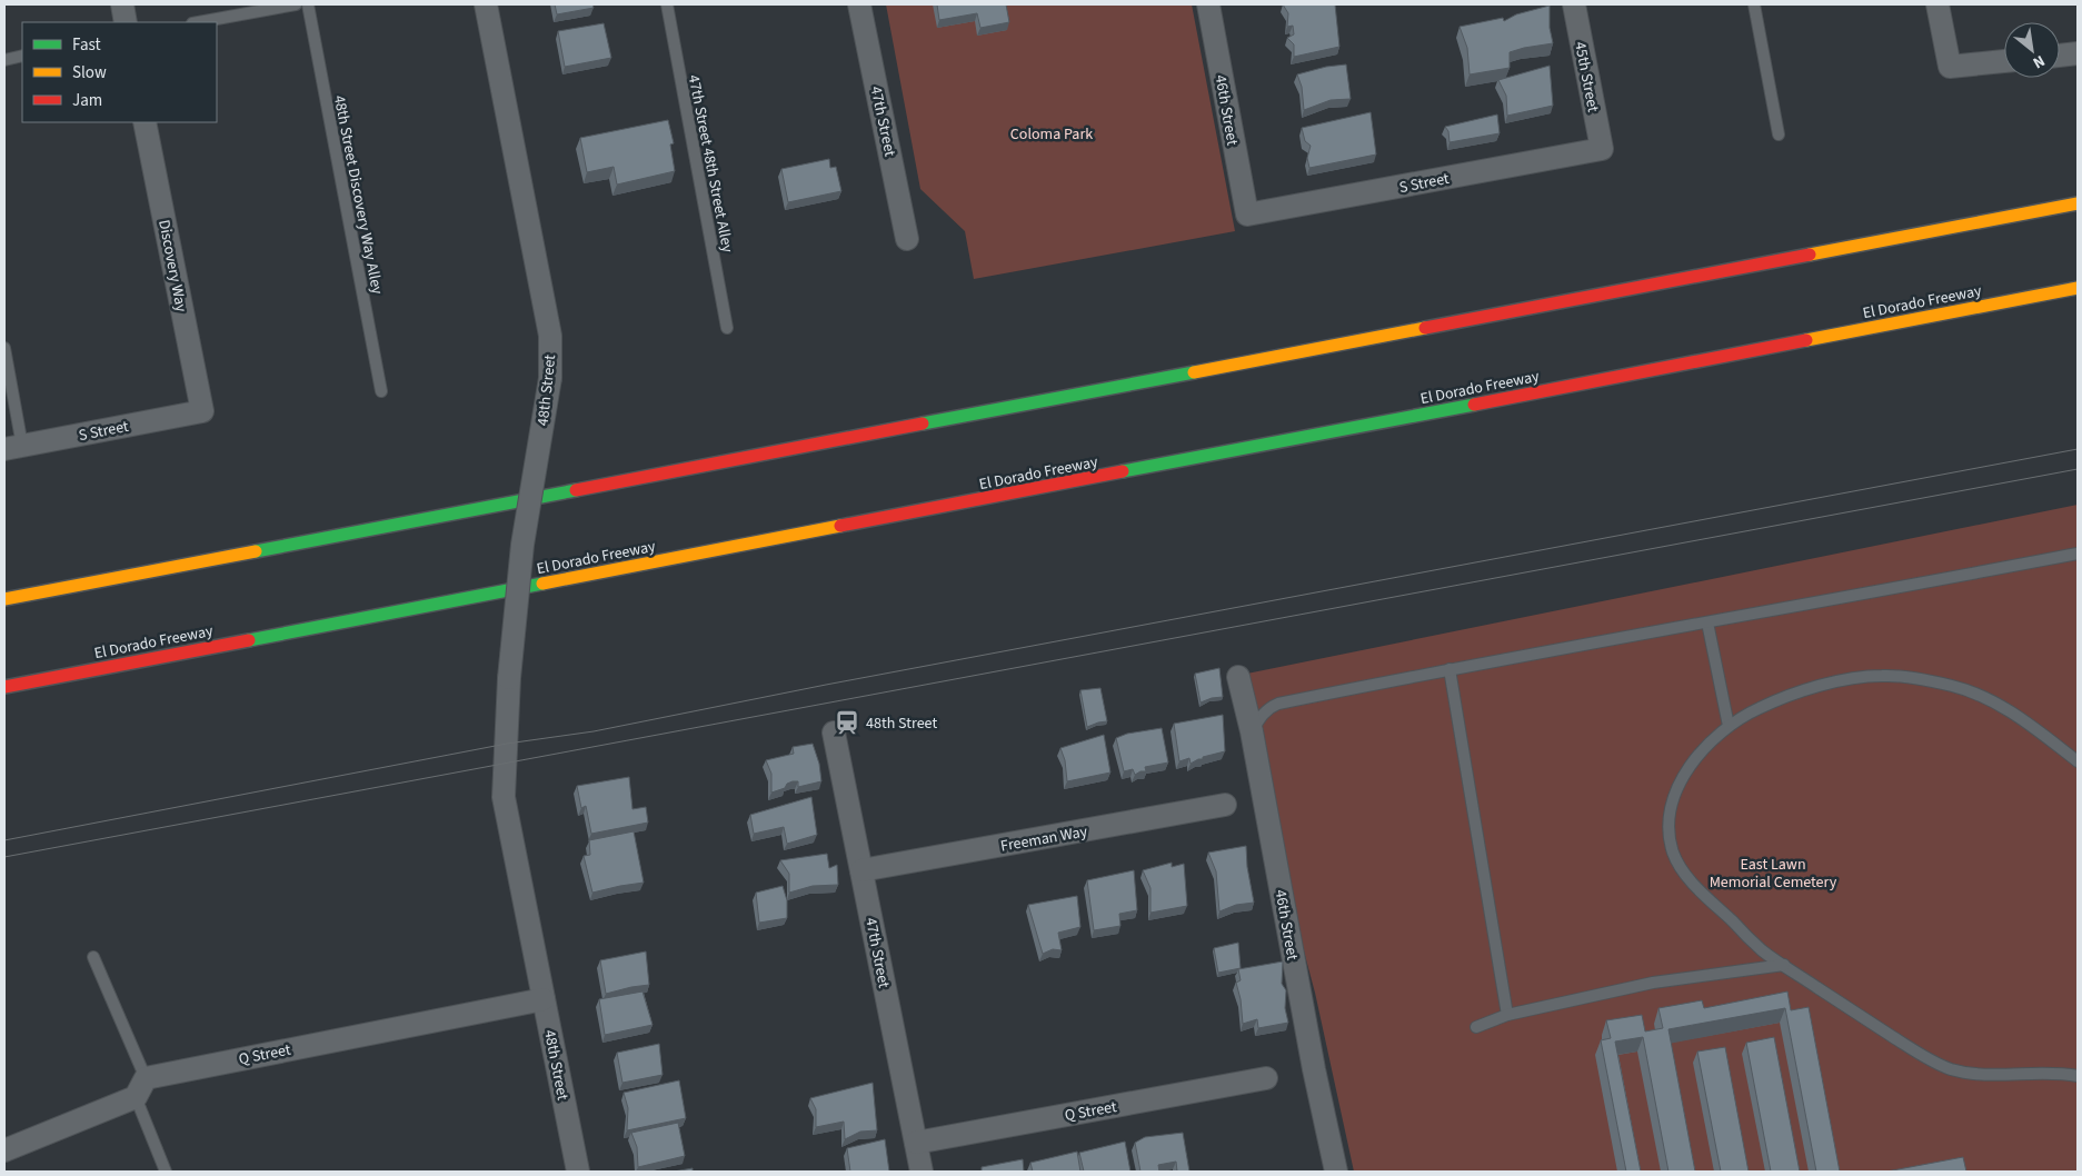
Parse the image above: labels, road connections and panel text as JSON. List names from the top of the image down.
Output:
{
  "streets": {
    "highway": ["El Dorado Freeway"],
    "street": [
      "45th Street",
      "46th Street",
      "47th Street",
      "S Street",
      "Discovery Way",
      "48th Street",
      "Freeman Way",
      "Q Street"
    ],
    "lane": ["47th Street 48th Street Alley", "48th Street Discovery Way Alley"]
  },
  "crossings": [
    ["45th Street", "S Street"],
    ["46th Street", "S Street"],
    ["47th Street", "Freeman Way"],
    ["47th Street", "Q Street"],
    ["S Street", "Discovery Way"],
    ["48th Street", "Q Street"]
  ],
  "parks": ["Coloma Park", "East Lawn Memorial Cemetery"],
  "places": {
    "station": ["48th Street"]
  },
  "legend": ["Fast", "Slow", "Jam"],
  "north": "bottom right"
}
